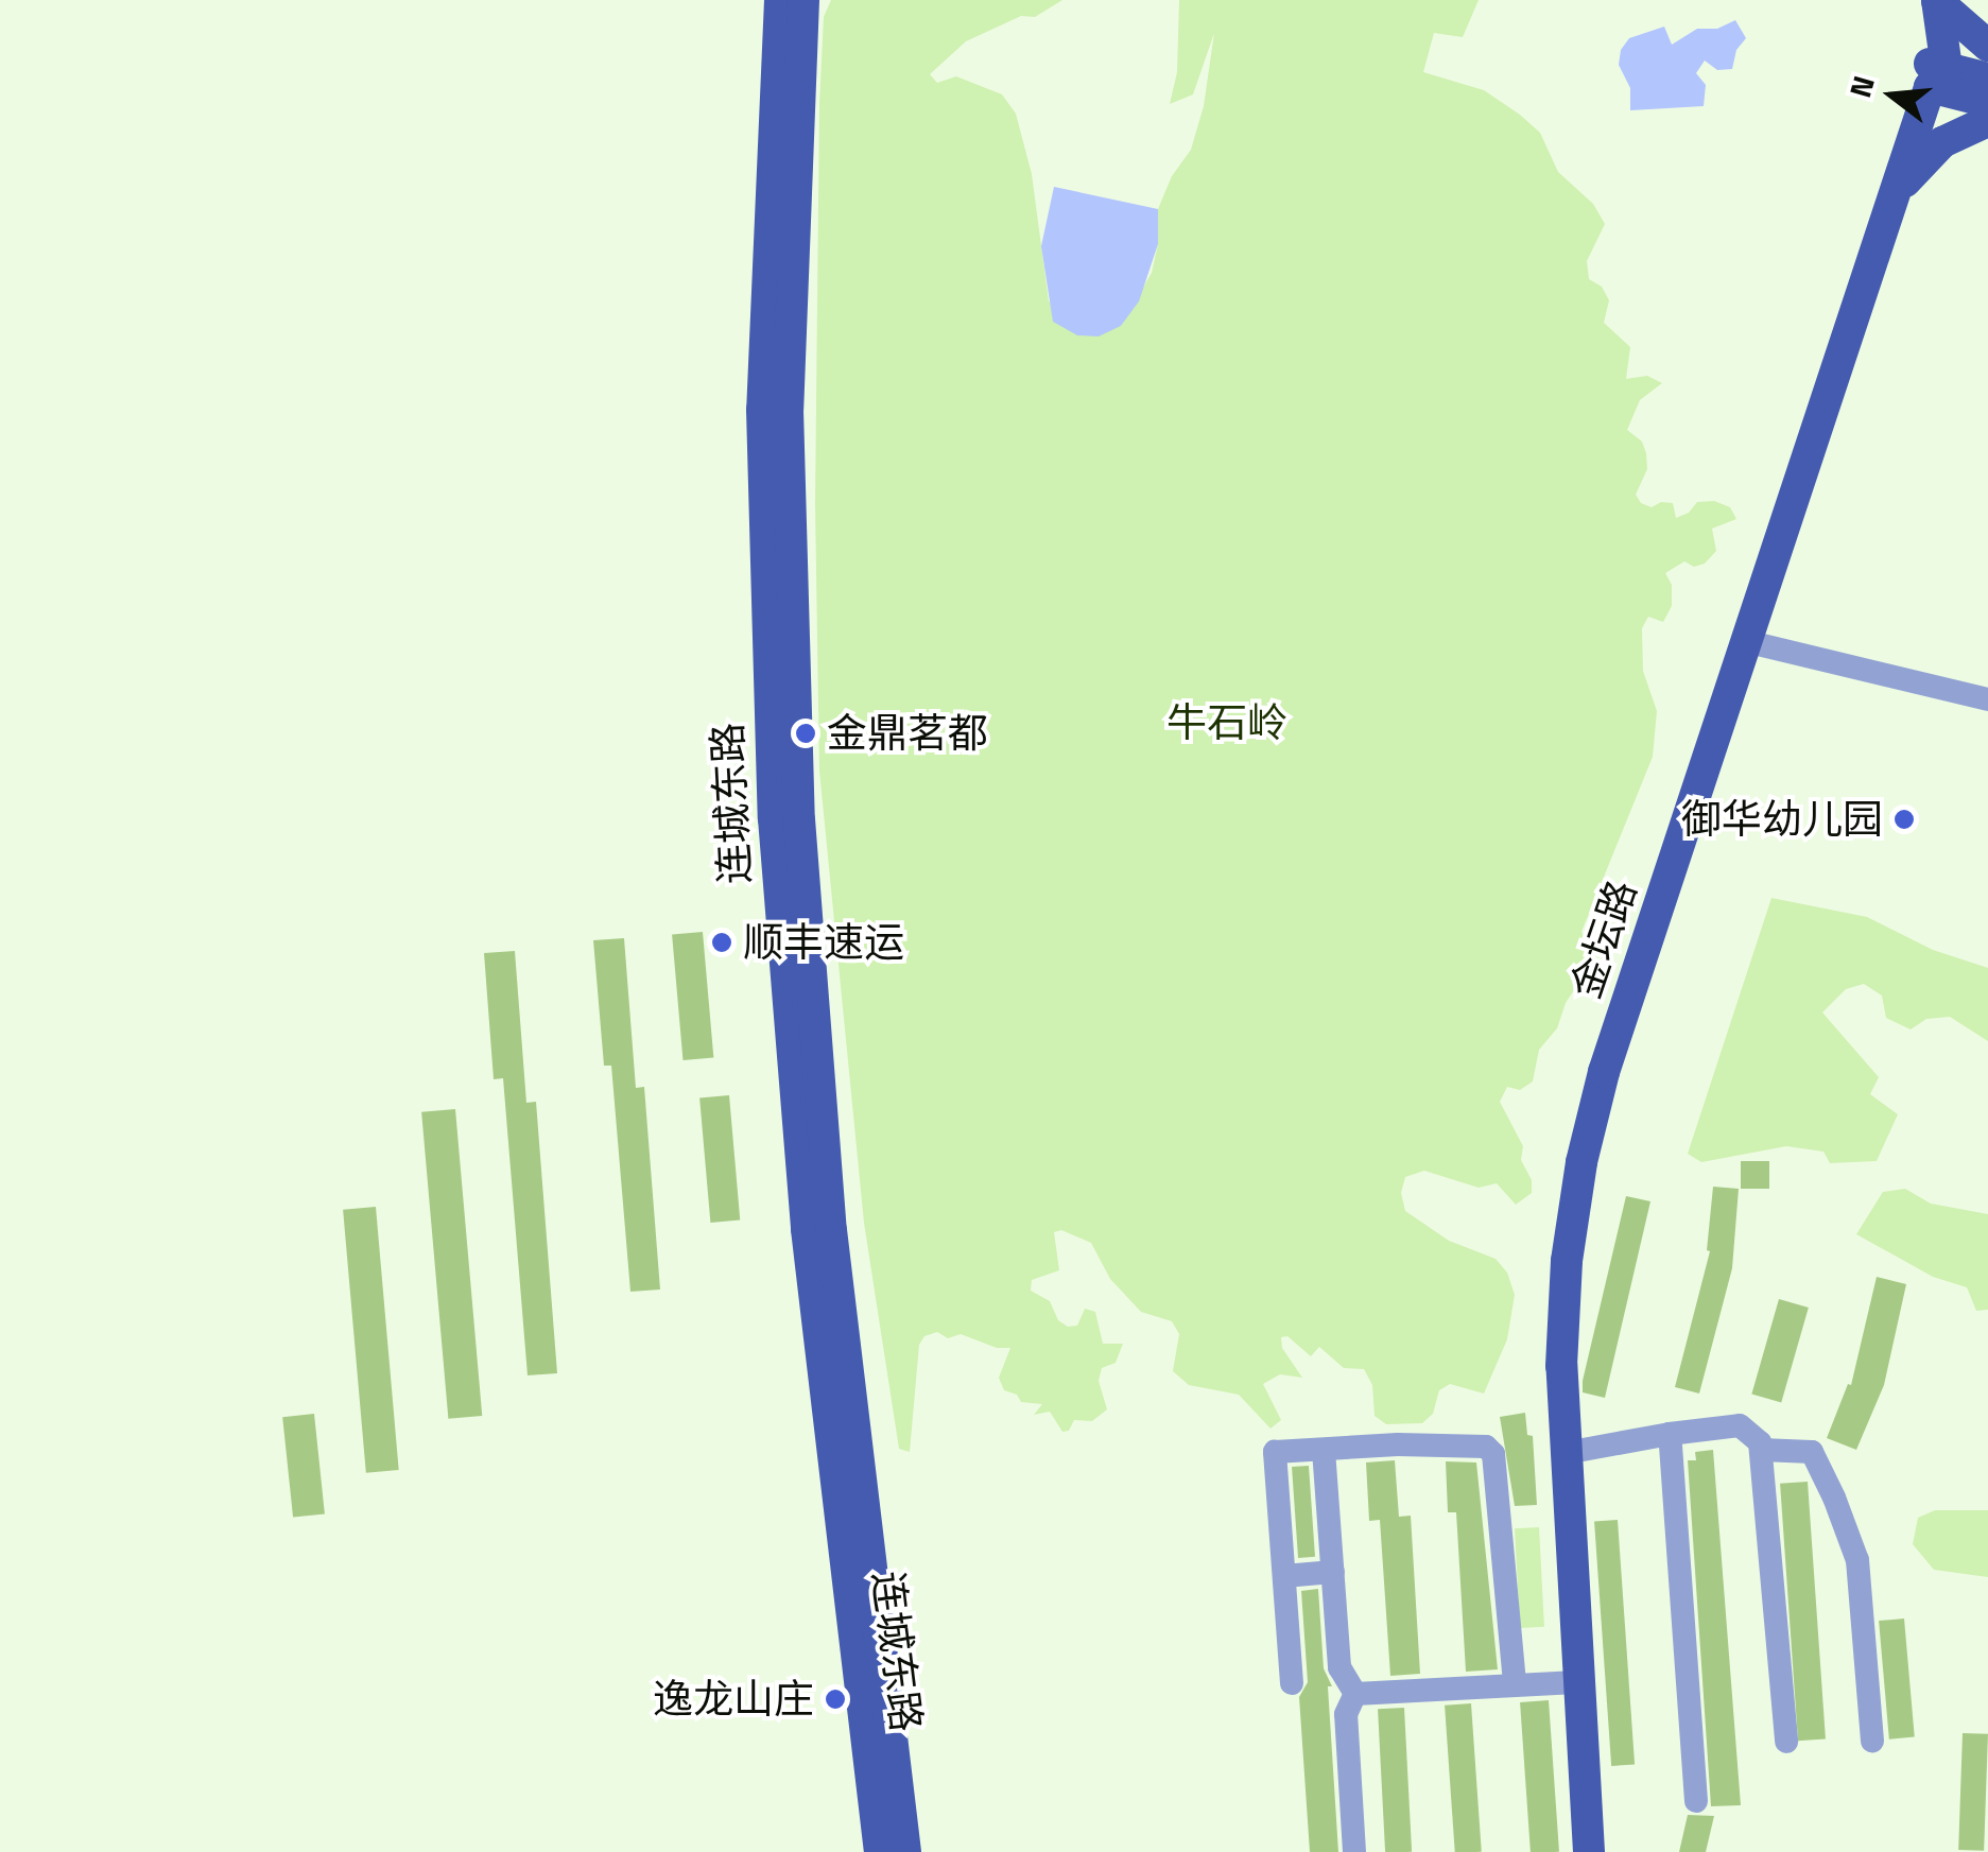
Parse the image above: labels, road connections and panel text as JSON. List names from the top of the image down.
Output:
{
  "streets": {
    "main road": ["连城东路", "金坛路"]
  },
  "parks": ["牛石岭"],
  "places": [
    "金鼎茗都",
    "御华幼儿园",
    "顺丰速运",
    "逸龙山庄"
  ],
  "north": "left"
}
